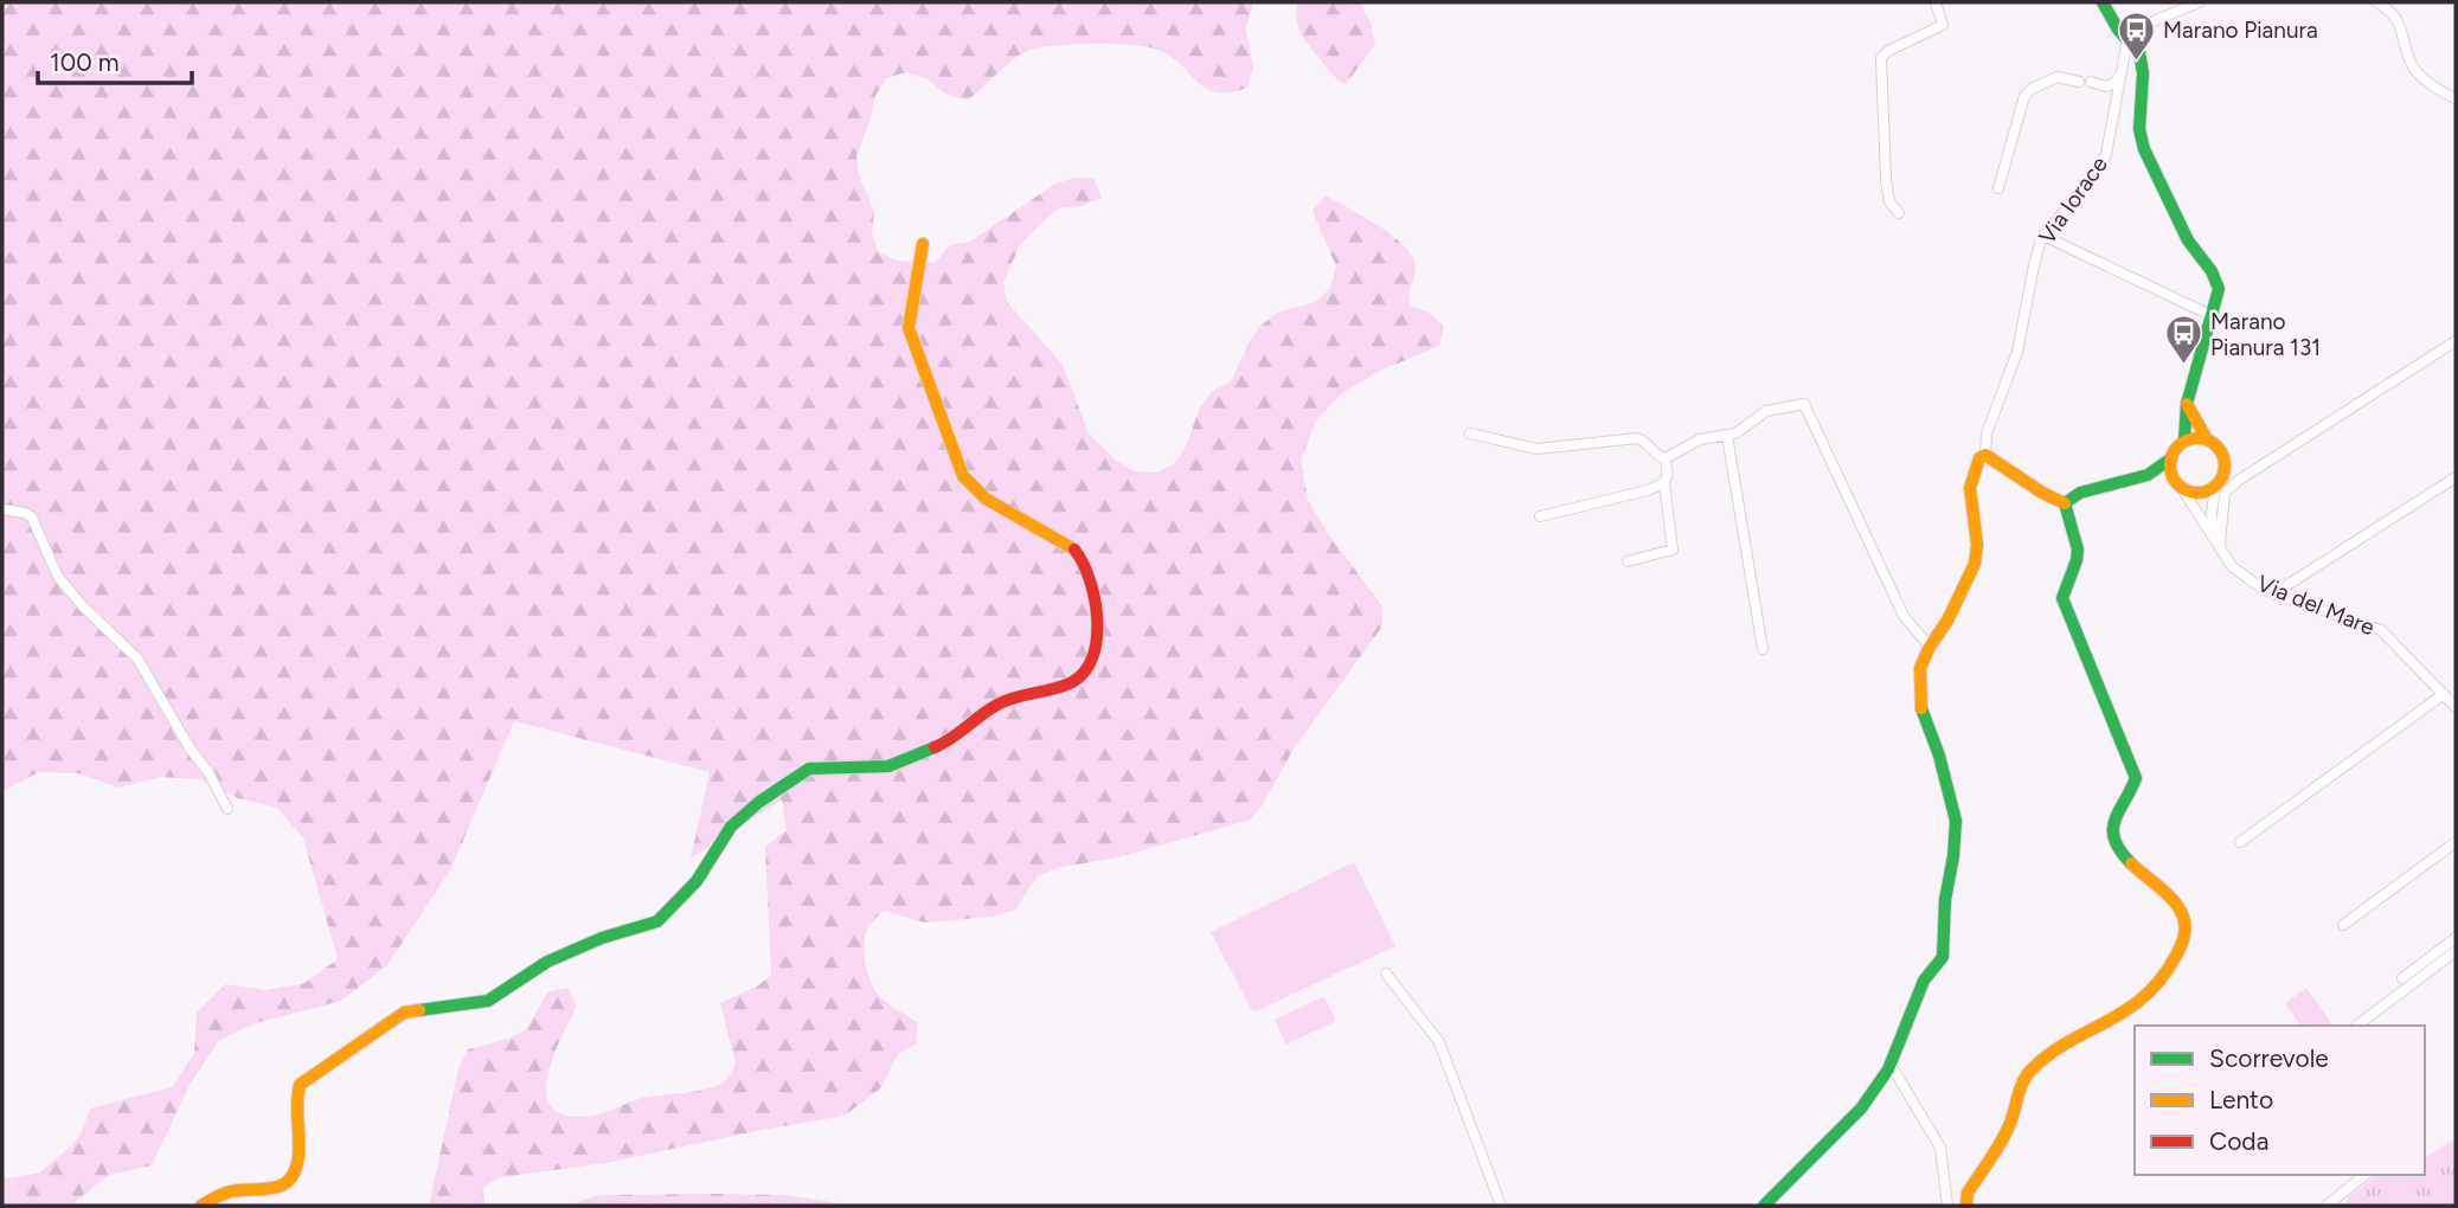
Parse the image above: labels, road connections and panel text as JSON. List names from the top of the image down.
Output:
{
  "streets": {
    "street": ["Via Iorace", "Via del Mare"]
  },
  "places": {
    "bus stop": ["Marano Pianura", "Marano Pianura 131"]
  },
  "legend": ["Scorrevole", "Lento", "Coda"],
  "scale_bar": "100 m"
}
